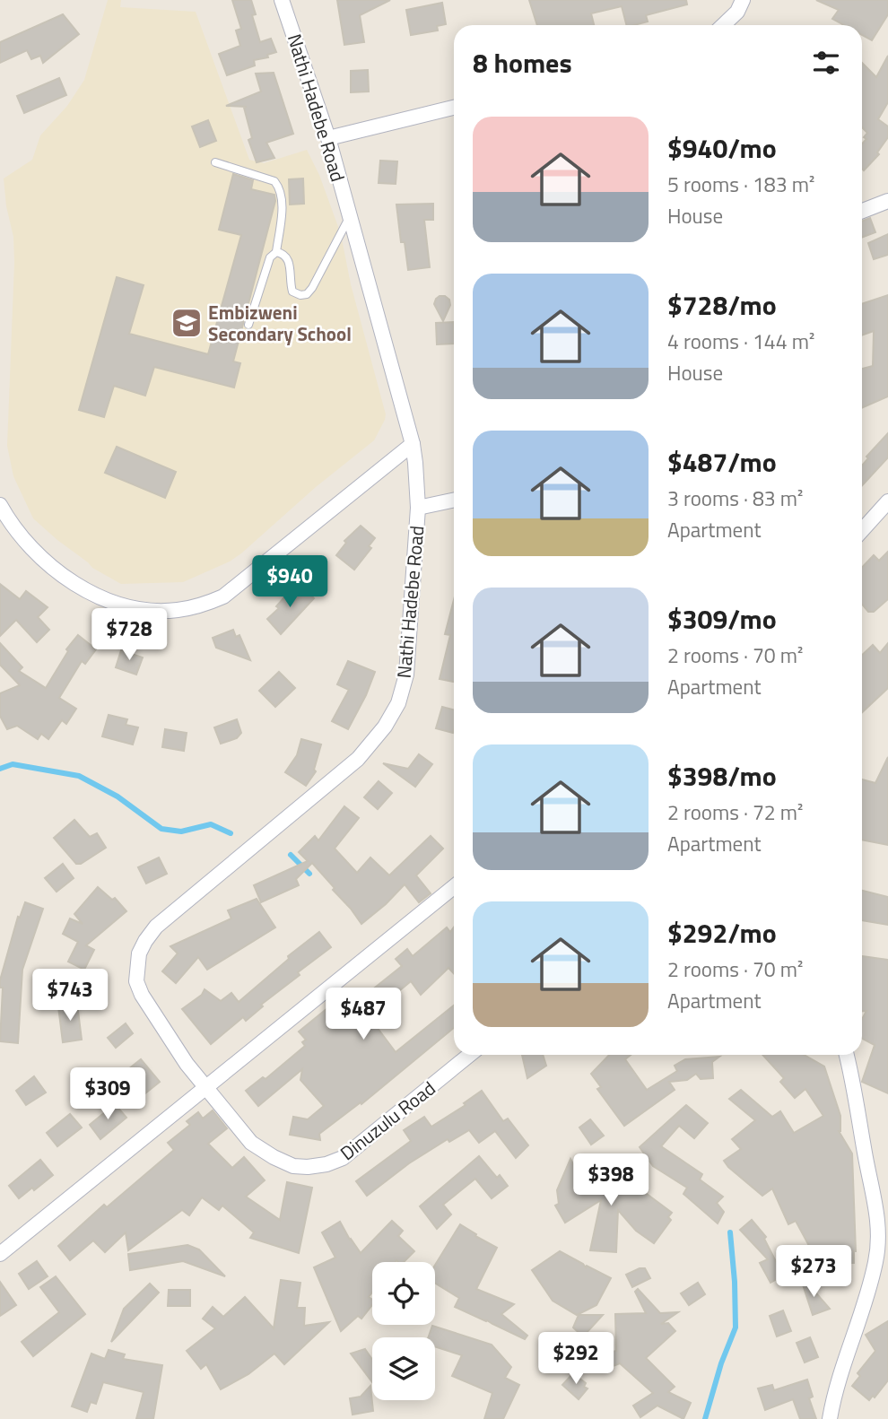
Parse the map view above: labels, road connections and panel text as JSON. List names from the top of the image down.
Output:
{
  "streets": {
    "street": ["Nathi Hadebe Road", "Dinuzulu Road"]
  },
  "crossings": [
    ["Nathi Hadebe Road", "Dinuzulu Road"]
  ],
  "places": {
    "school or university": ["Embizweni Secondary School"]
  },
  "page": {
    "heading": "8 homes",
    "list": [
      {
        "name": "$940/mo",
        "note": "5 rooms · 183 m² · House"
      },
      {
        "name": "$728/mo",
        "note": "4 rooms · 144 m² · House"
      },
      {
        "name": "$487/mo",
        "note": "3 rooms · 83 m² · Apartment"
      },
      {
        "name": "$309/mo",
        "note": "2 rooms · 70 m² · Apartment"
      },
      {
        "name": "$398/mo",
        "note": "2 rooms · 72 m² · Apartment"
      },
      {
        "name": "$292/mo",
        "note": "2 rooms · 70 m² · Apartment"
      }
    ],
    "price": [
      "$940",
      "$728",
      "$743",
      "$487",
      "$309",
      "$398",
      "$273",
      "$292"
    ]
  }
}
